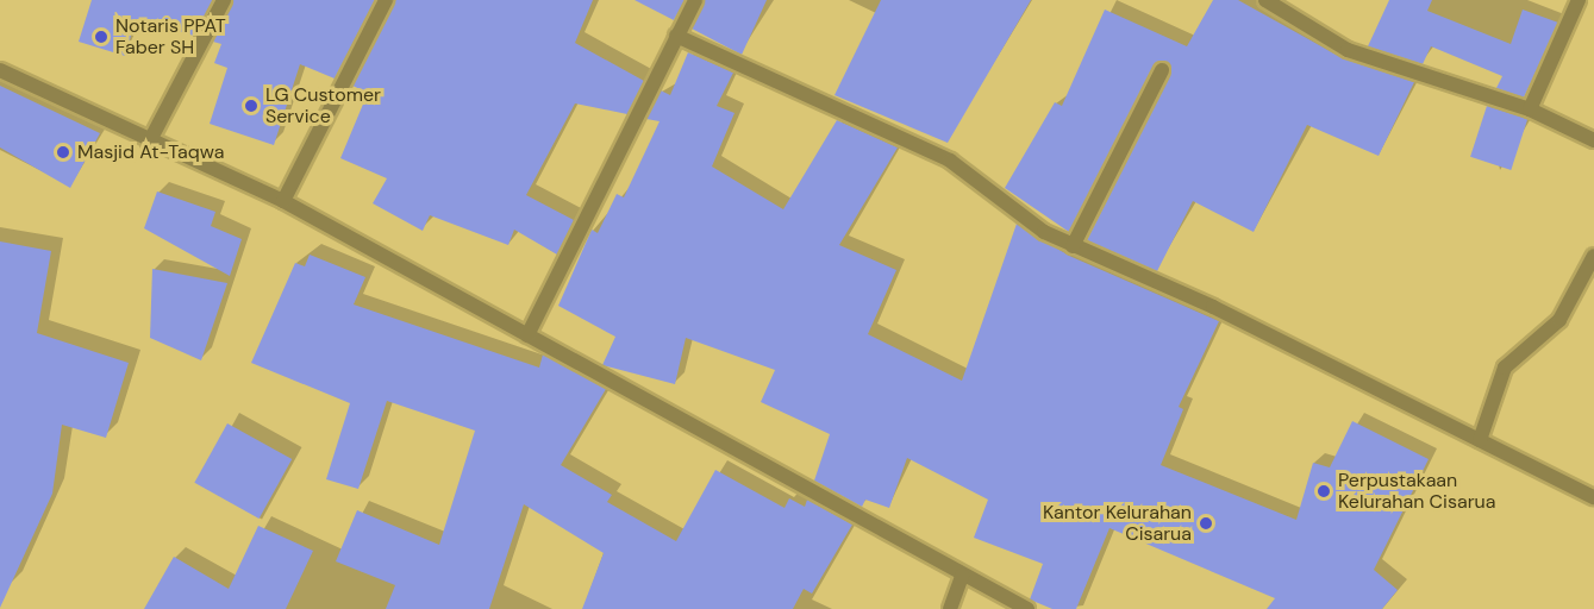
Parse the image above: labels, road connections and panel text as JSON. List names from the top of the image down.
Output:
{
  "places": [
    "Notaris PPAT Faber SH",
    "LG Customer Service",
    "Masjid At-Taqwa",
    "Perpustakaan Kelurahan Cisarua",
    "Kantor Kelurahan Cisarua"
  ]
}
